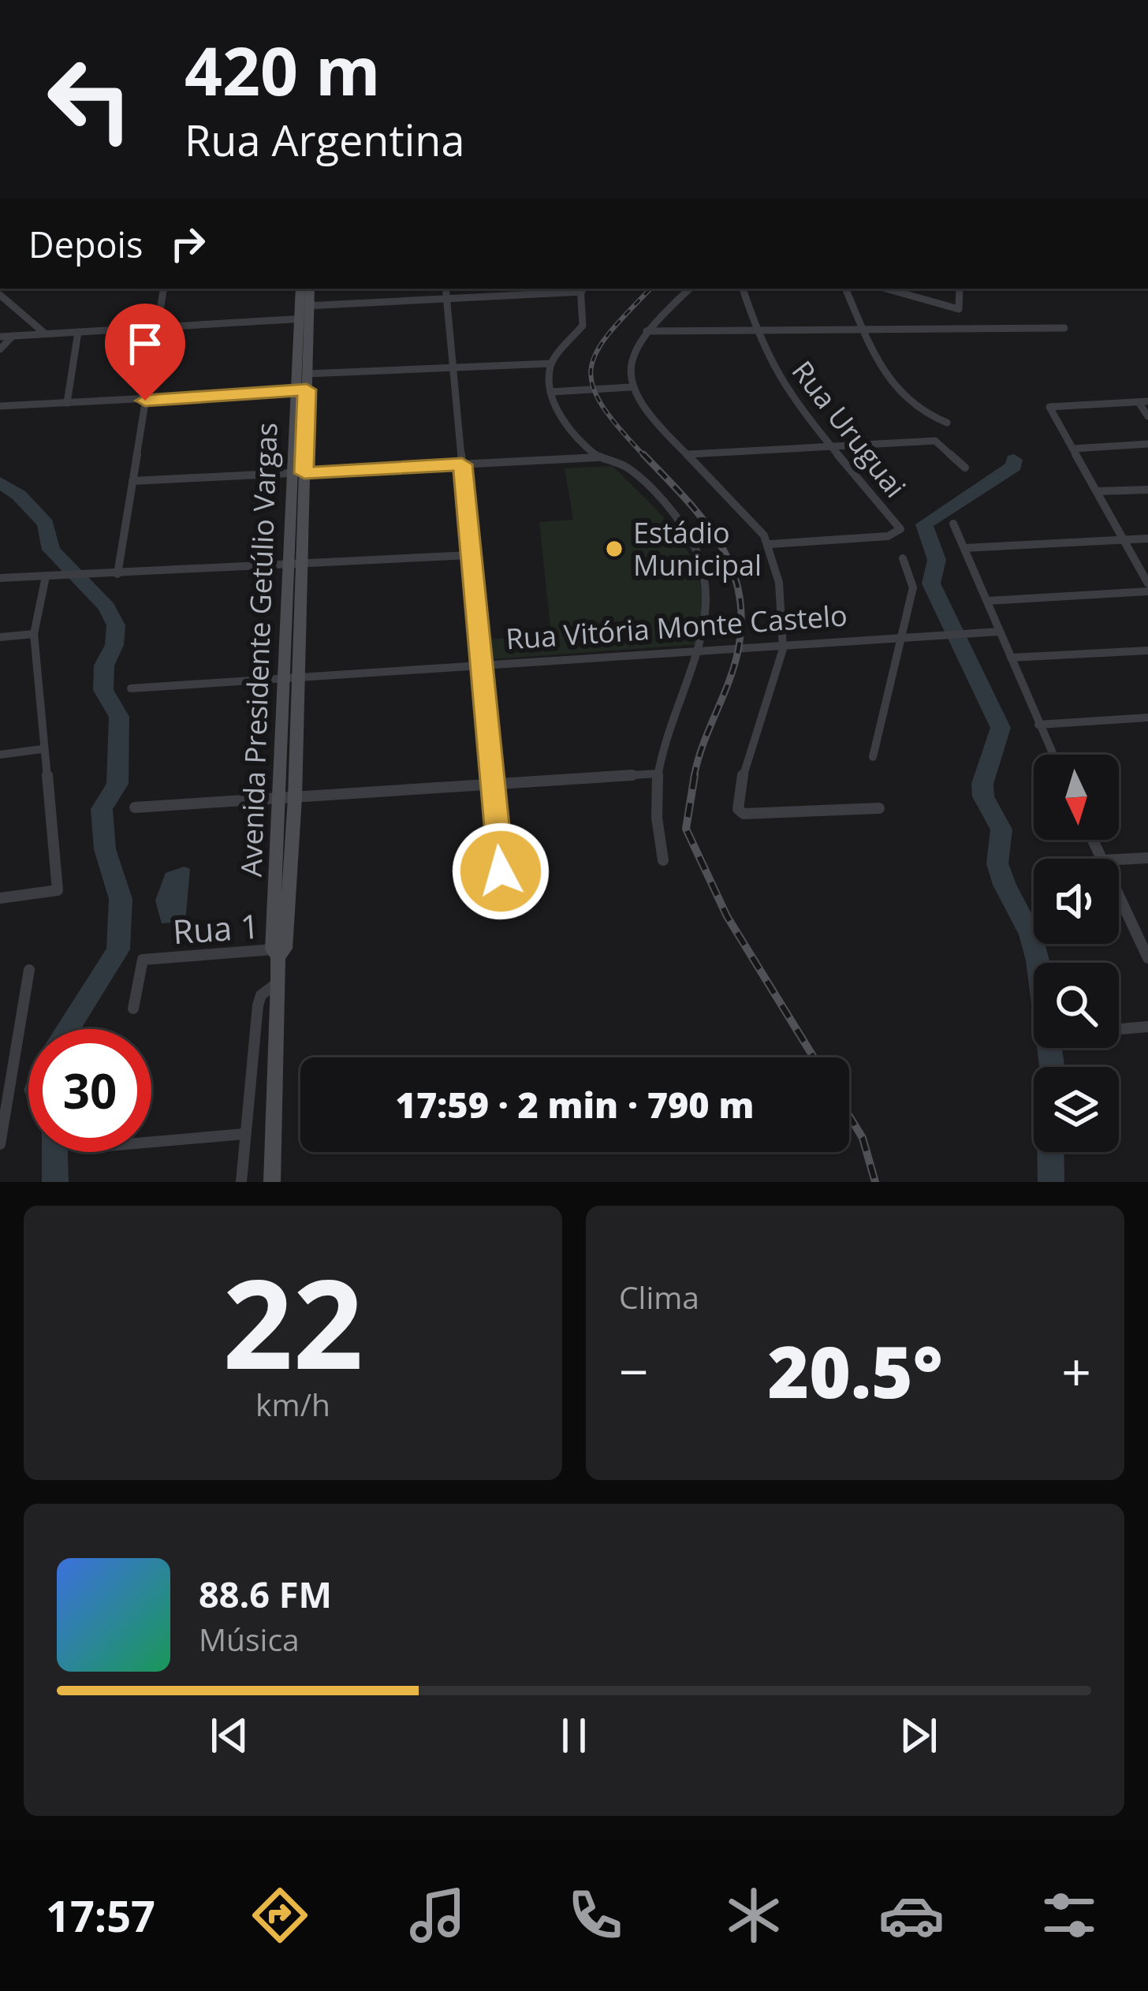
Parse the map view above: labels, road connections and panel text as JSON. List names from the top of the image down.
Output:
{
  "streets": {
    "main road": ["Avenida Presidente Getúlio Vargas"],
    "street": ["Rua Uruguai", "Rua Vitória Monte Castelo", "Rua 1"]
  },
  "crossings": [
    ["Rua Vitória Monte Castelo", "Avenida Presidente Getúlio Vargas"],
    ["Avenida Presidente Getúlio Vargas", "Rua 1"]
  ],
  "places": ["Estádio Municipal"],
  "north": "bottom",
  "page": {
    "turn": ["420 m", "Rua Argentina"],
    "then": "Depois",
    "limit": "30",
    "trip": "17:59 · 2 min · 790 m",
    "tile": [
      ["22", "km/h"],
      "Clima"
    ],
    "heat": ["−", "20.5°", "+"],
    "song": ["88.6 FM", "Música"],
    "tabs": "17:57"
  }
}
